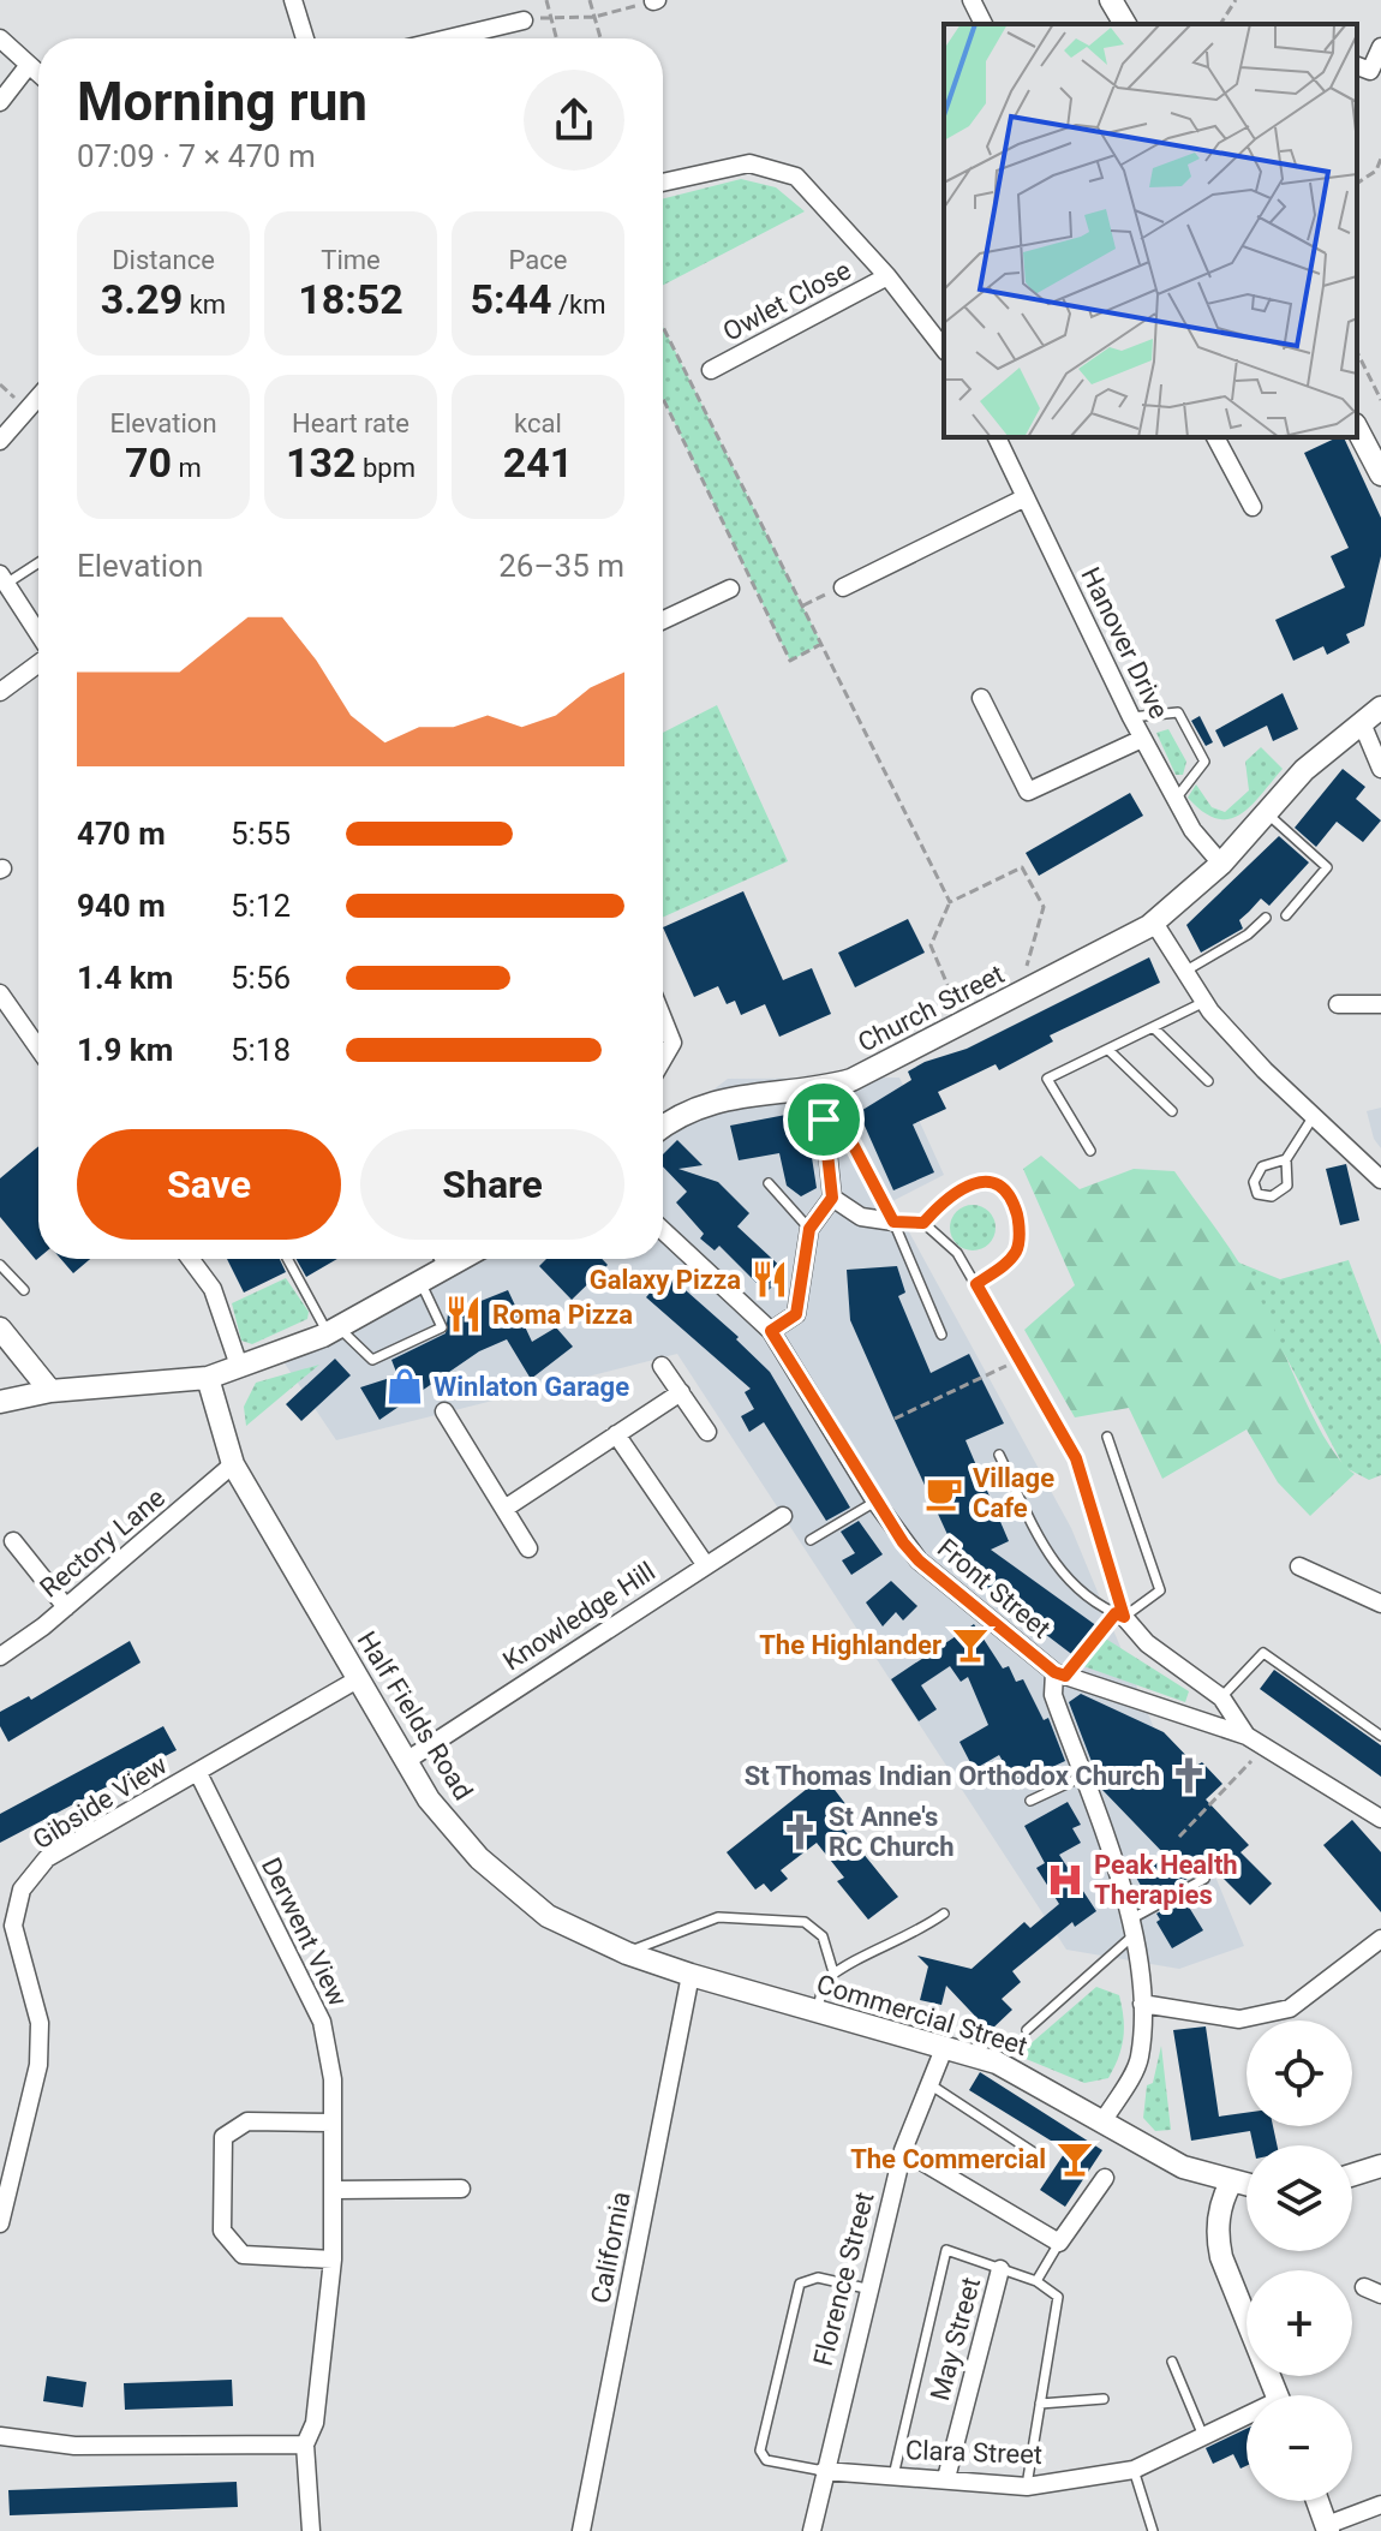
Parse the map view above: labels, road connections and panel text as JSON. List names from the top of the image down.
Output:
{
  "streets": {
    "street": [
      "Owlet Close",
      "Hanover Drive",
      "Church Street",
      "Rectory Lane",
      "Front Street",
      "Knowledge Hill",
      "Half Fields Road",
      "Gibside View",
      "Derwent View",
      "Commercial Street",
      "California",
      "Florence Street",
      "May Street",
      "Clara Street"
    ]
  },
  "crossings": [
    ["Hanover Drive", "Church Street"],
    ["Rectory Lane", "Half Fields Road"],
    ["Front Street", "Commercial Street"],
    ["Knowledge Hill", "Half Fields Road"],
    ["Half Fields Road", "Gibside View"],
    ["Half Fields Road", "Commercial Street"],
    ["Half Fields Road", "California"],
    ["Gibside View", "Derwent View"],
    ["Commercial Street", "California"],
    ["Commercial Street", "Florence Street"],
    ["Florence Street", "Clara Street"],
    ["May Street", "Clara Street"]
  ],
  "places": {
    "restaurant": ["Galaxy Pizza", "Roma Pizza"],
    "shop": ["Winlaton Garage"],
    "cafe": ["Village Cafe"],
    "bar": ["The Highlander", "The Commercial"],
    "church": ["St Thomas Indian Orthodox Church", "St Anne's RC Church"],
    "hospital": ["Peak Health Therapies"]
  },
  "page": {
    "heading": ["Morning run", "07:09 · 7 × 470 m"],
    "stats": [
      ["Distance", "3.29 km"],
      ["Time", "18:52"],
      ["Pace", "5:44 /km"],
      ["Elevation", "70 m"],
      ["Heart rate", "132 bpm"],
      ["kcal", "241"]
    ],
    "chart": ["Elevation", "26–35 m"],
    "list": [
      {
        "name": "470 m",
        "note": "5:55"
      },
      {
        "name": "940 m",
        "note": "5:12"
      },
      {
        "name": "1.4 km",
        "note": "5:56"
      },
      {
        "name": "1.9 km",
        "note": "5:18"
      }
    ],
    "buttons": ["Save", "Share"],
    "map_buttons": ["+", "−"]
  }
}
